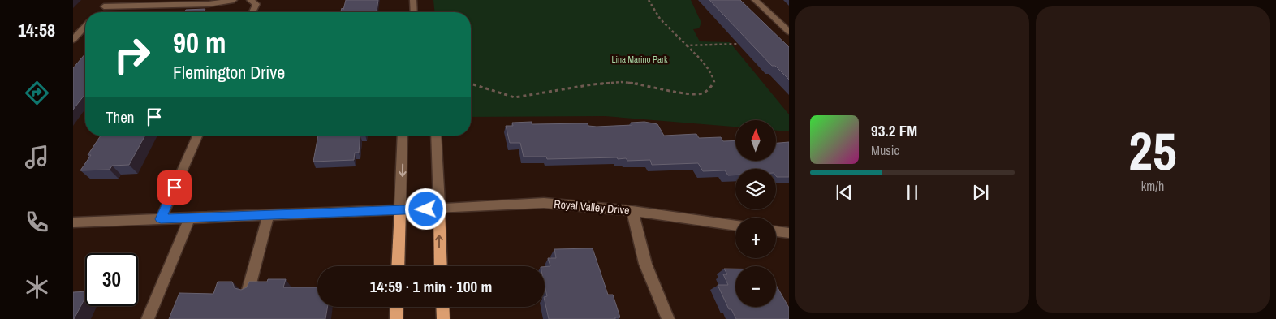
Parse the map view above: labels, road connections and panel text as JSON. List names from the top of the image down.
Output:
{
  "streets": {
    "street": ["Royal Valley Drive"]
  },
  "parks": ["Lina Marino Park"],
  "north": "top",
  "page": {
    "tabs": "14:58",
    "tile": ["25", "km/h"],
    "turn": ["90 m", "Flemington Drive"],
    "then": "Then",
    "song": ["93.2 FM", "Music"],
    "map_buttons": ["+", "−"],
    "limit": "30",
    "trip": "14:59 · 1 min · 100 m"
  }
}
